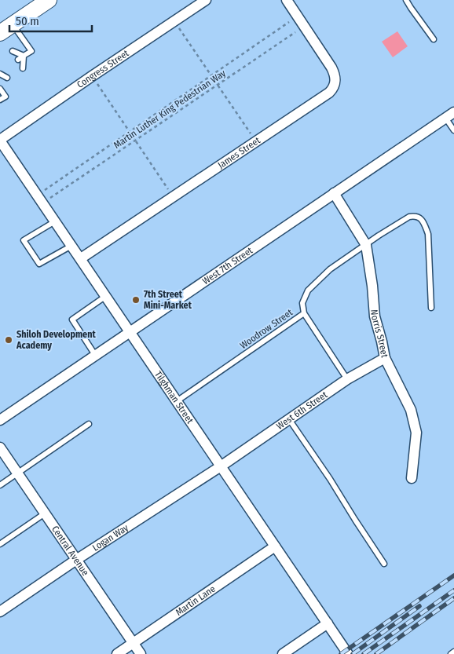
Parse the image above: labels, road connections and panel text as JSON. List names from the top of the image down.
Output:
{
  "streets": {
    "street": [
      "Congress Street",
      "James Street",
      "West 7th Street",
      "Norris Street",
      "Tilghman Street",
      "West 6th Street",
      "Logan Way",
      "Central Avenue",
      "Martin Lane"
    ],
    "lane": ["Woodrow Street"],
    "path": ["Martin Luther King Pedestrian Way"]
  },
  "crossings": [
    ["Congress Street", "Tilghman Street"],
    ["Martin Luther King Pedestrian Way", "James Street"],
    ["Martin Luther King Pedestrian Way", "Tilghman Street"],
    ["James Street", "Tilghman Street"],
    ["West 7th Street", "Norris Street"],
    ["West 7th Street", "Tilghman Street"],
    ["Woodrow Street", "Norris Street"],
    ["Woodrow Street", "Tilghman Street"],
    ["Norris Street", "West 6th Street"],
    ["Tilghman Street", "West 6th Street"],
    ["Tilghman Street", "Logan Way"],
    ["Tilghman Street", "Martin Lane"],
    ["West 6th Street", "Logan Way"],
    ["Logan Way", "Central Avenue"],
    ["Central Avenue", "Martin Lane"]
  ],
  "places": ["7th Street Mini-Market", "Shiloh Development Academy"],
  "scale_bar": "50 m"
}
